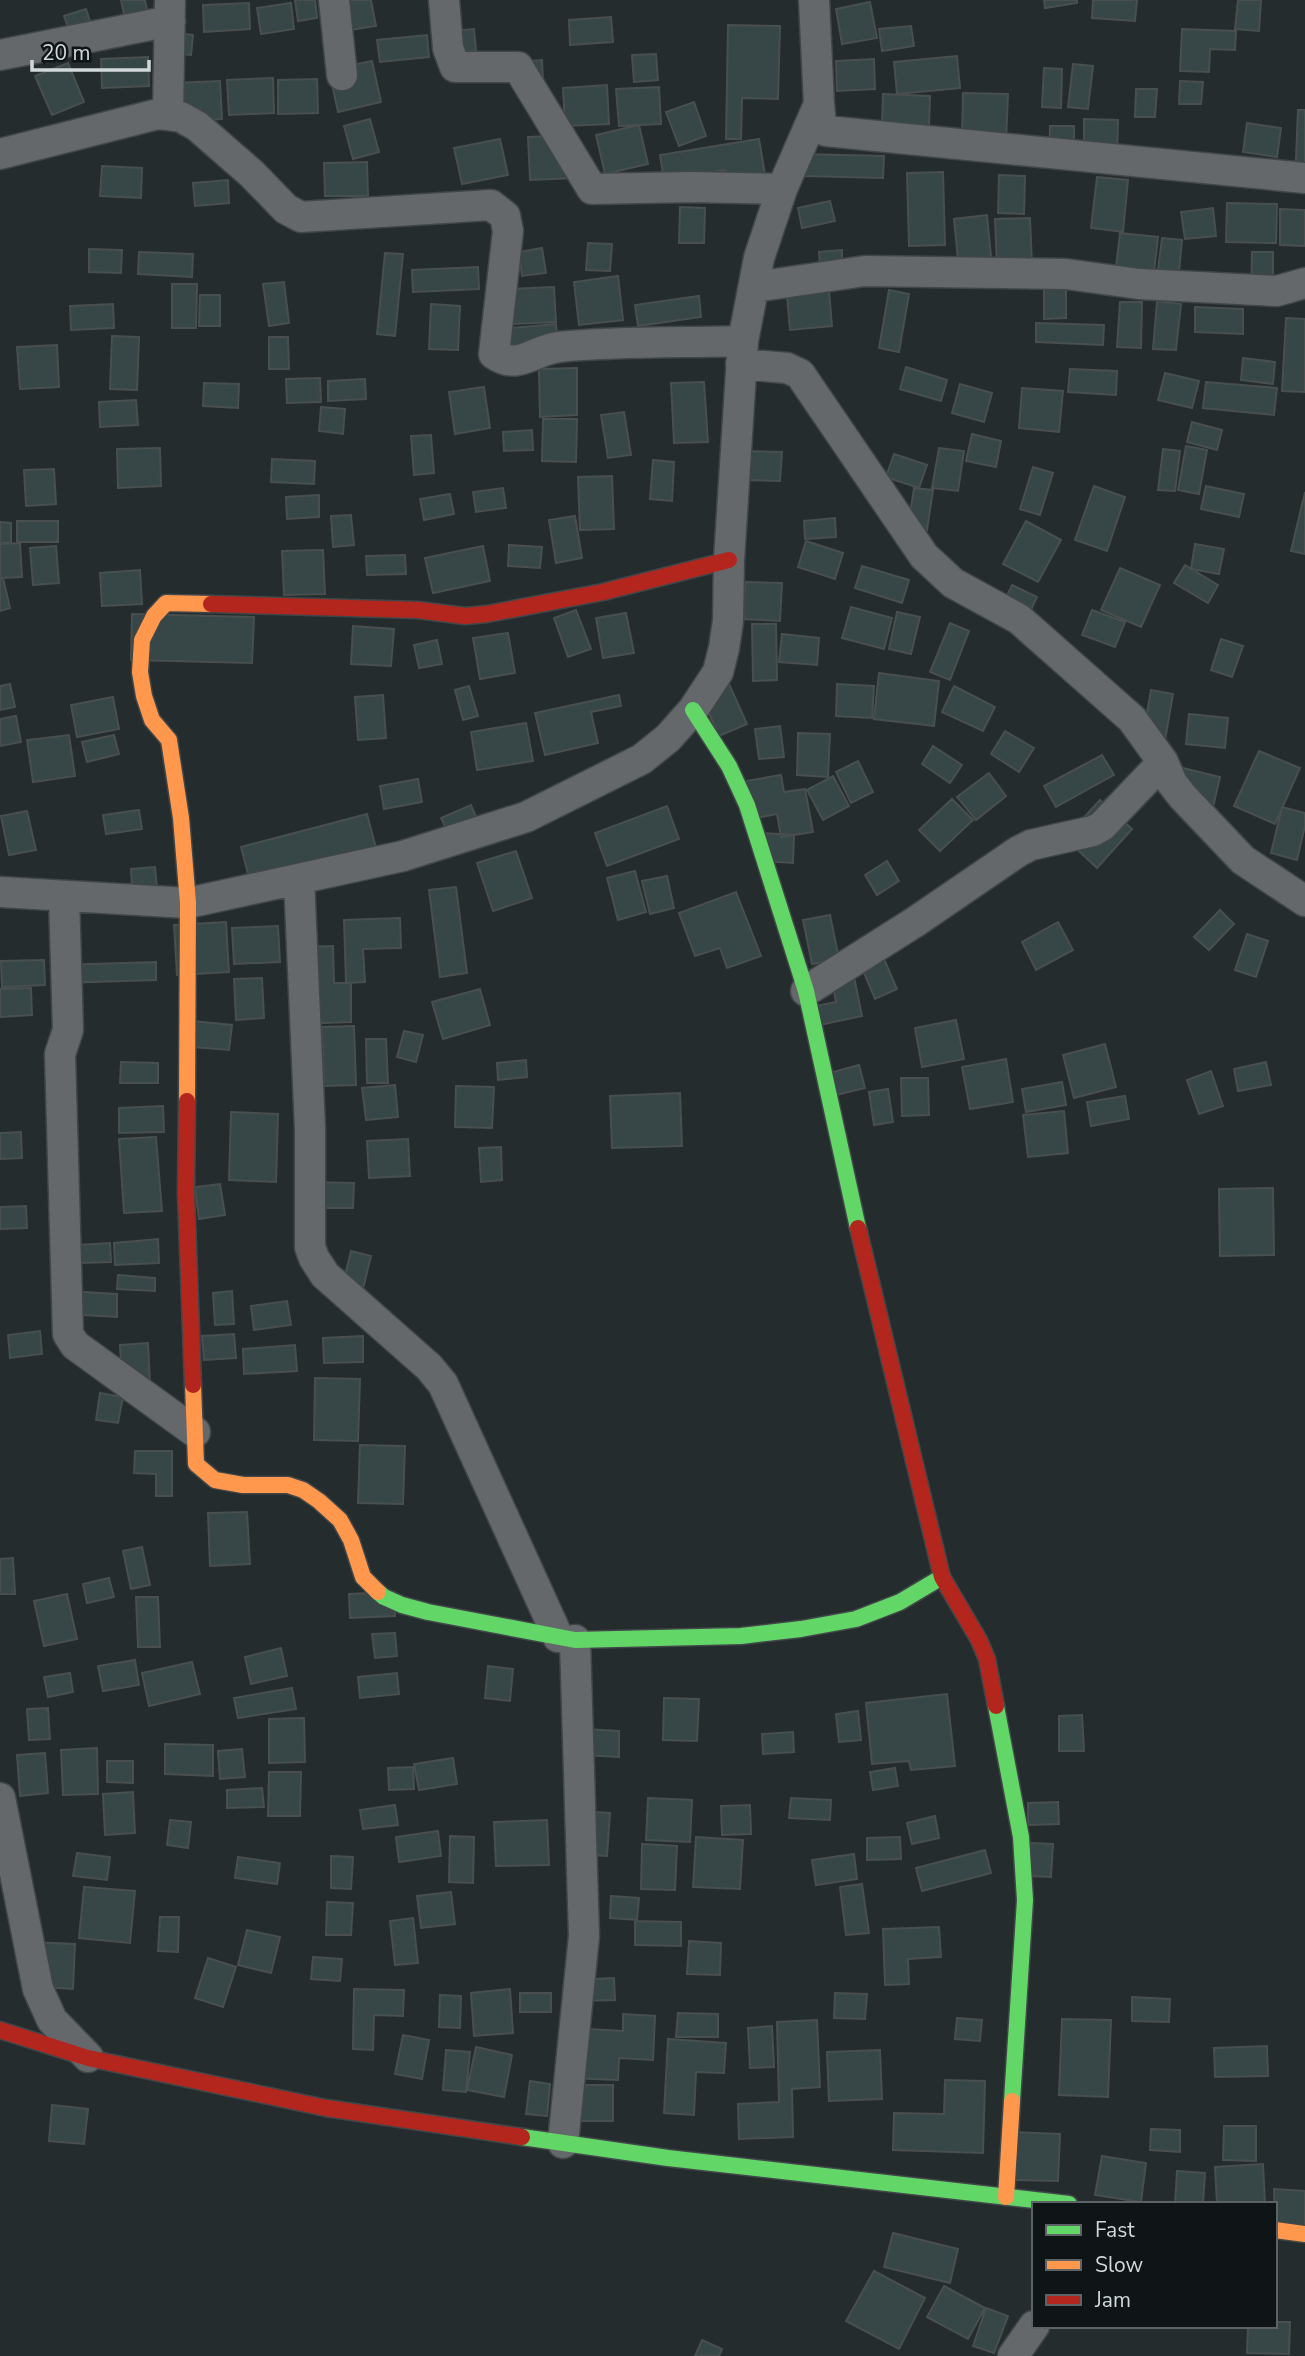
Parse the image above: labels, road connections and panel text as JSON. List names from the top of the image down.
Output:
{
  "legend": ["Fast", "Slow", "Jam"],
  "scale_bar": "20 m"
}
